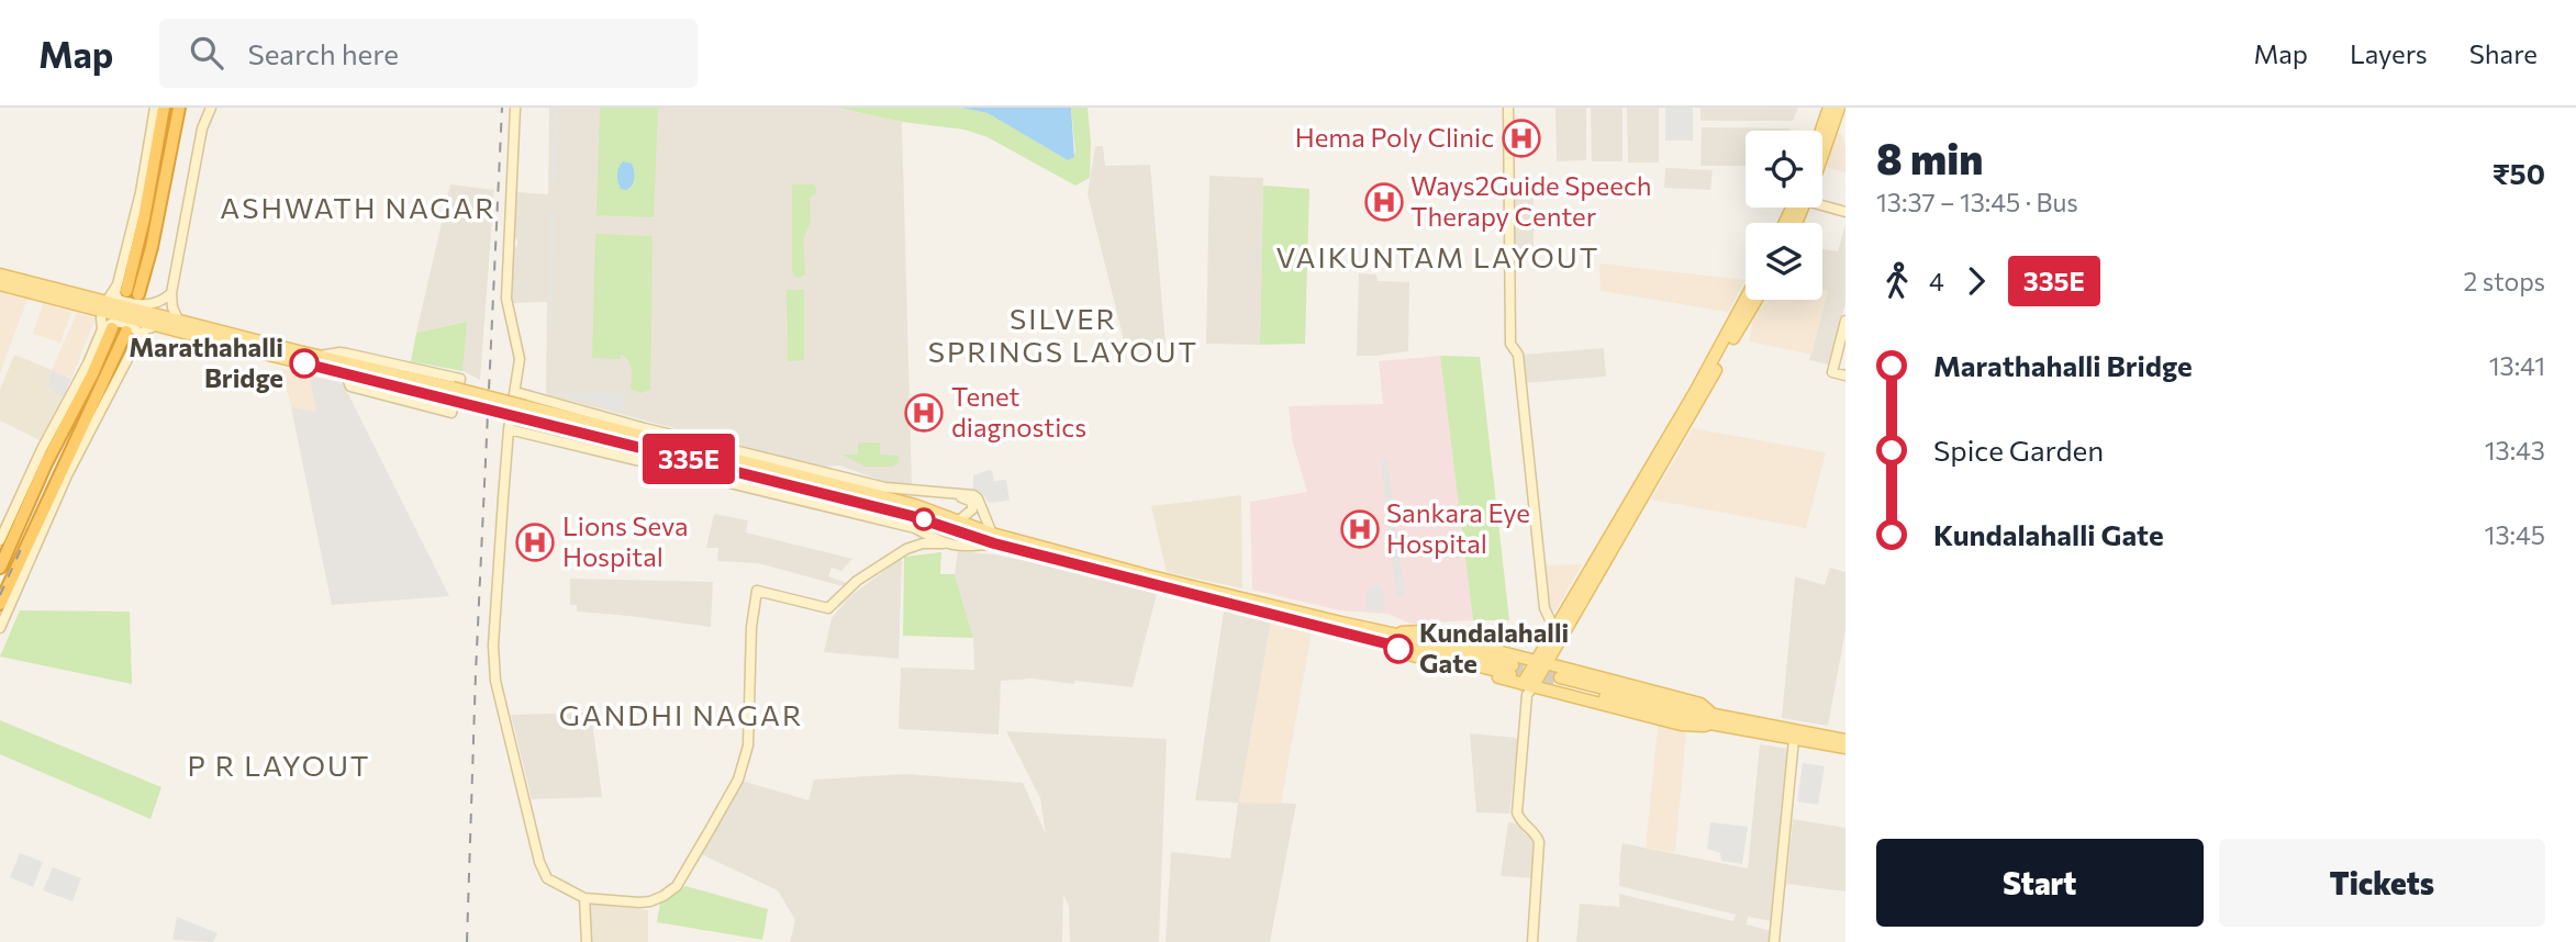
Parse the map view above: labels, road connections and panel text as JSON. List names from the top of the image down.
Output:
{
  "districts": [
    "ASHWATH NAGAR",
    "VAIKUNTAM LAYOUT",
    "SILVER SPRINGS LAYOUT",
    "GANDHI NAGAR",
    "P R LAYOUT"
  ],
  "places": {
    "hospital": [
      "Hema Poly Clinic",
      "Ways2Guide Speech Therapy Center",
      "Tenet diagnostics",
      "Sankara Eye Hospital",
      "Lions Seva Hospital"
    ],
    "other": ["Marathahalli Bridge", "Kundalahalli Gate"]
  },
  "lines": ["bus line 335E"],
  "page": {
    "header": "Map",
    "search": "Search here",
    "nav": ["Map", "Layers", "Share"],
    "on_map": "335E",
    "heading": ["8 min", "13:37 – 13:45 · Bus", "₹50"],
    "legs": ["4", "335E", "2 stops"],
    "list": [
      {
        "name": "Marathahalli Bridge",
        "value": "13:41"
      },
      {
        "name": "Spice Garden",
        "value": "13:43"
      },
      {
        "name": "Kundalahalli Gate",
        "value": "13:45"
      }
    ],
    "buttons": ["Start", "Tickets"]
  }
}
